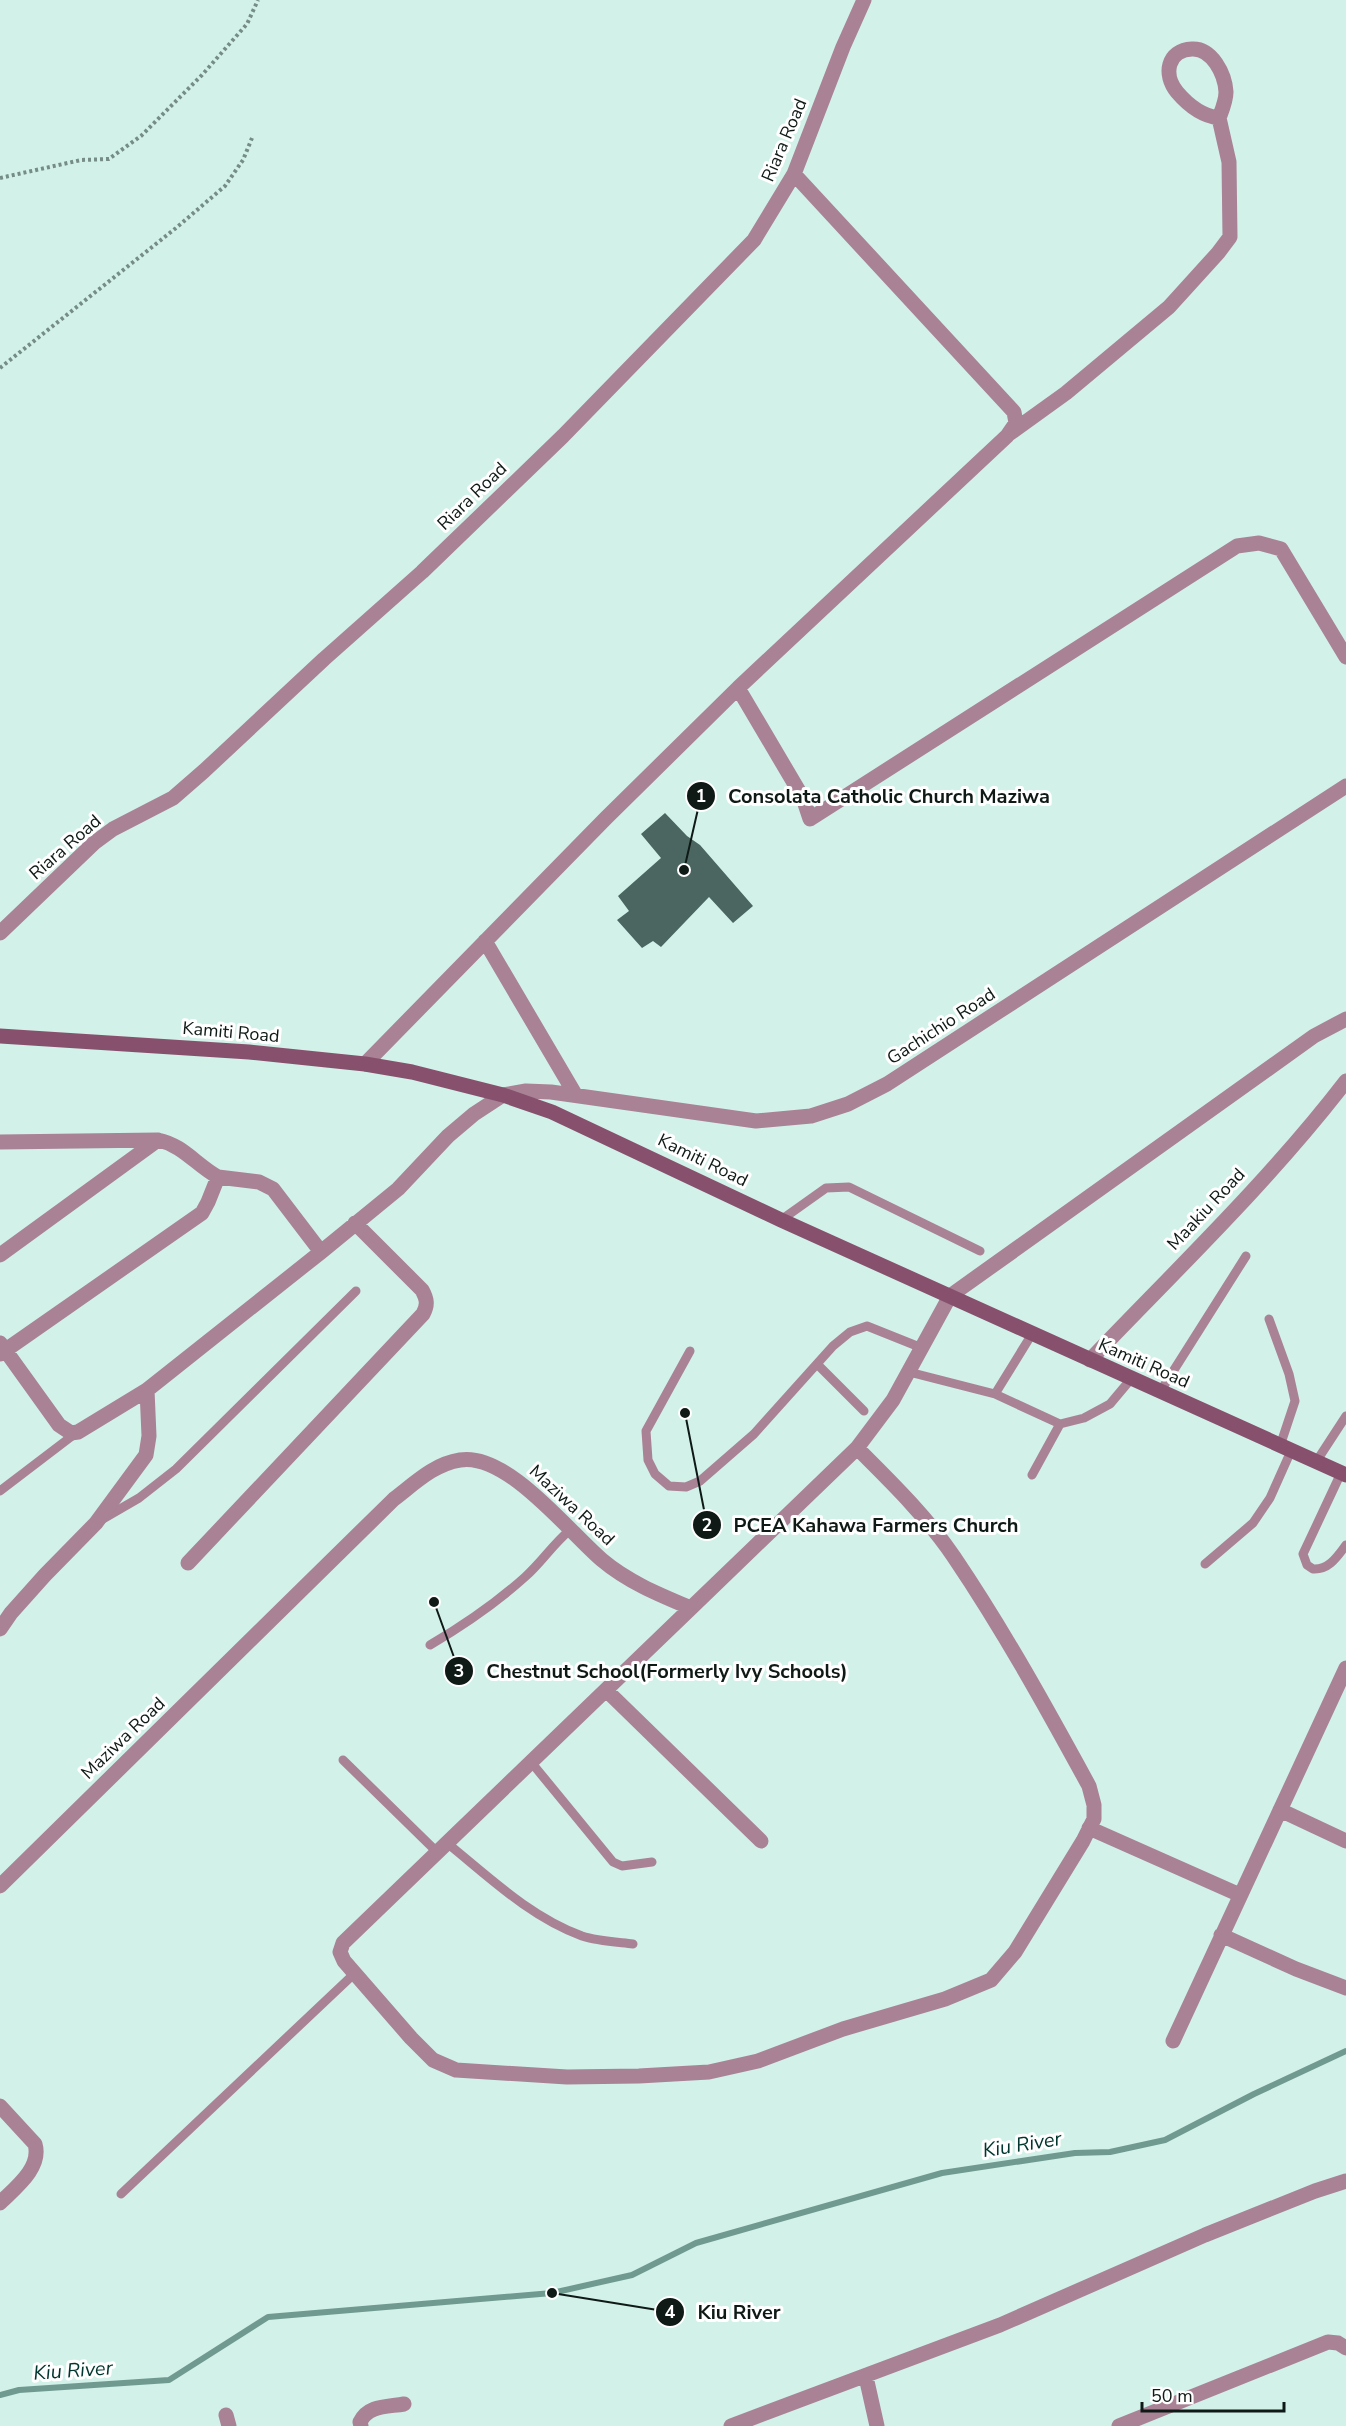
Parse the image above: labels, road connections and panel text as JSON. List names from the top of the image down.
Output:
{
  "streets": {
    "main road": ["Kamiti Road"],
    "street": [
      "Riara Road",
      "Gachichio Road",
      "Maakiu Road",
      "Maziwa Road"
    ]
  },
  "crossings": [
    ["Gachichio Road", "Kamiti Road"],
    ["Kamiti Road", "Maakiu Road"]
  ],
  "water": ["Kiu River"],
  "places": [
    "Consolata Catholic Church Maziwa",
    "PCEA Kahawa Farmers Church",
    "Chestnut School(Formerly Ivy Schools)",
    "Kiu River"
  ],
  "scale_bar": "50 m"
}
